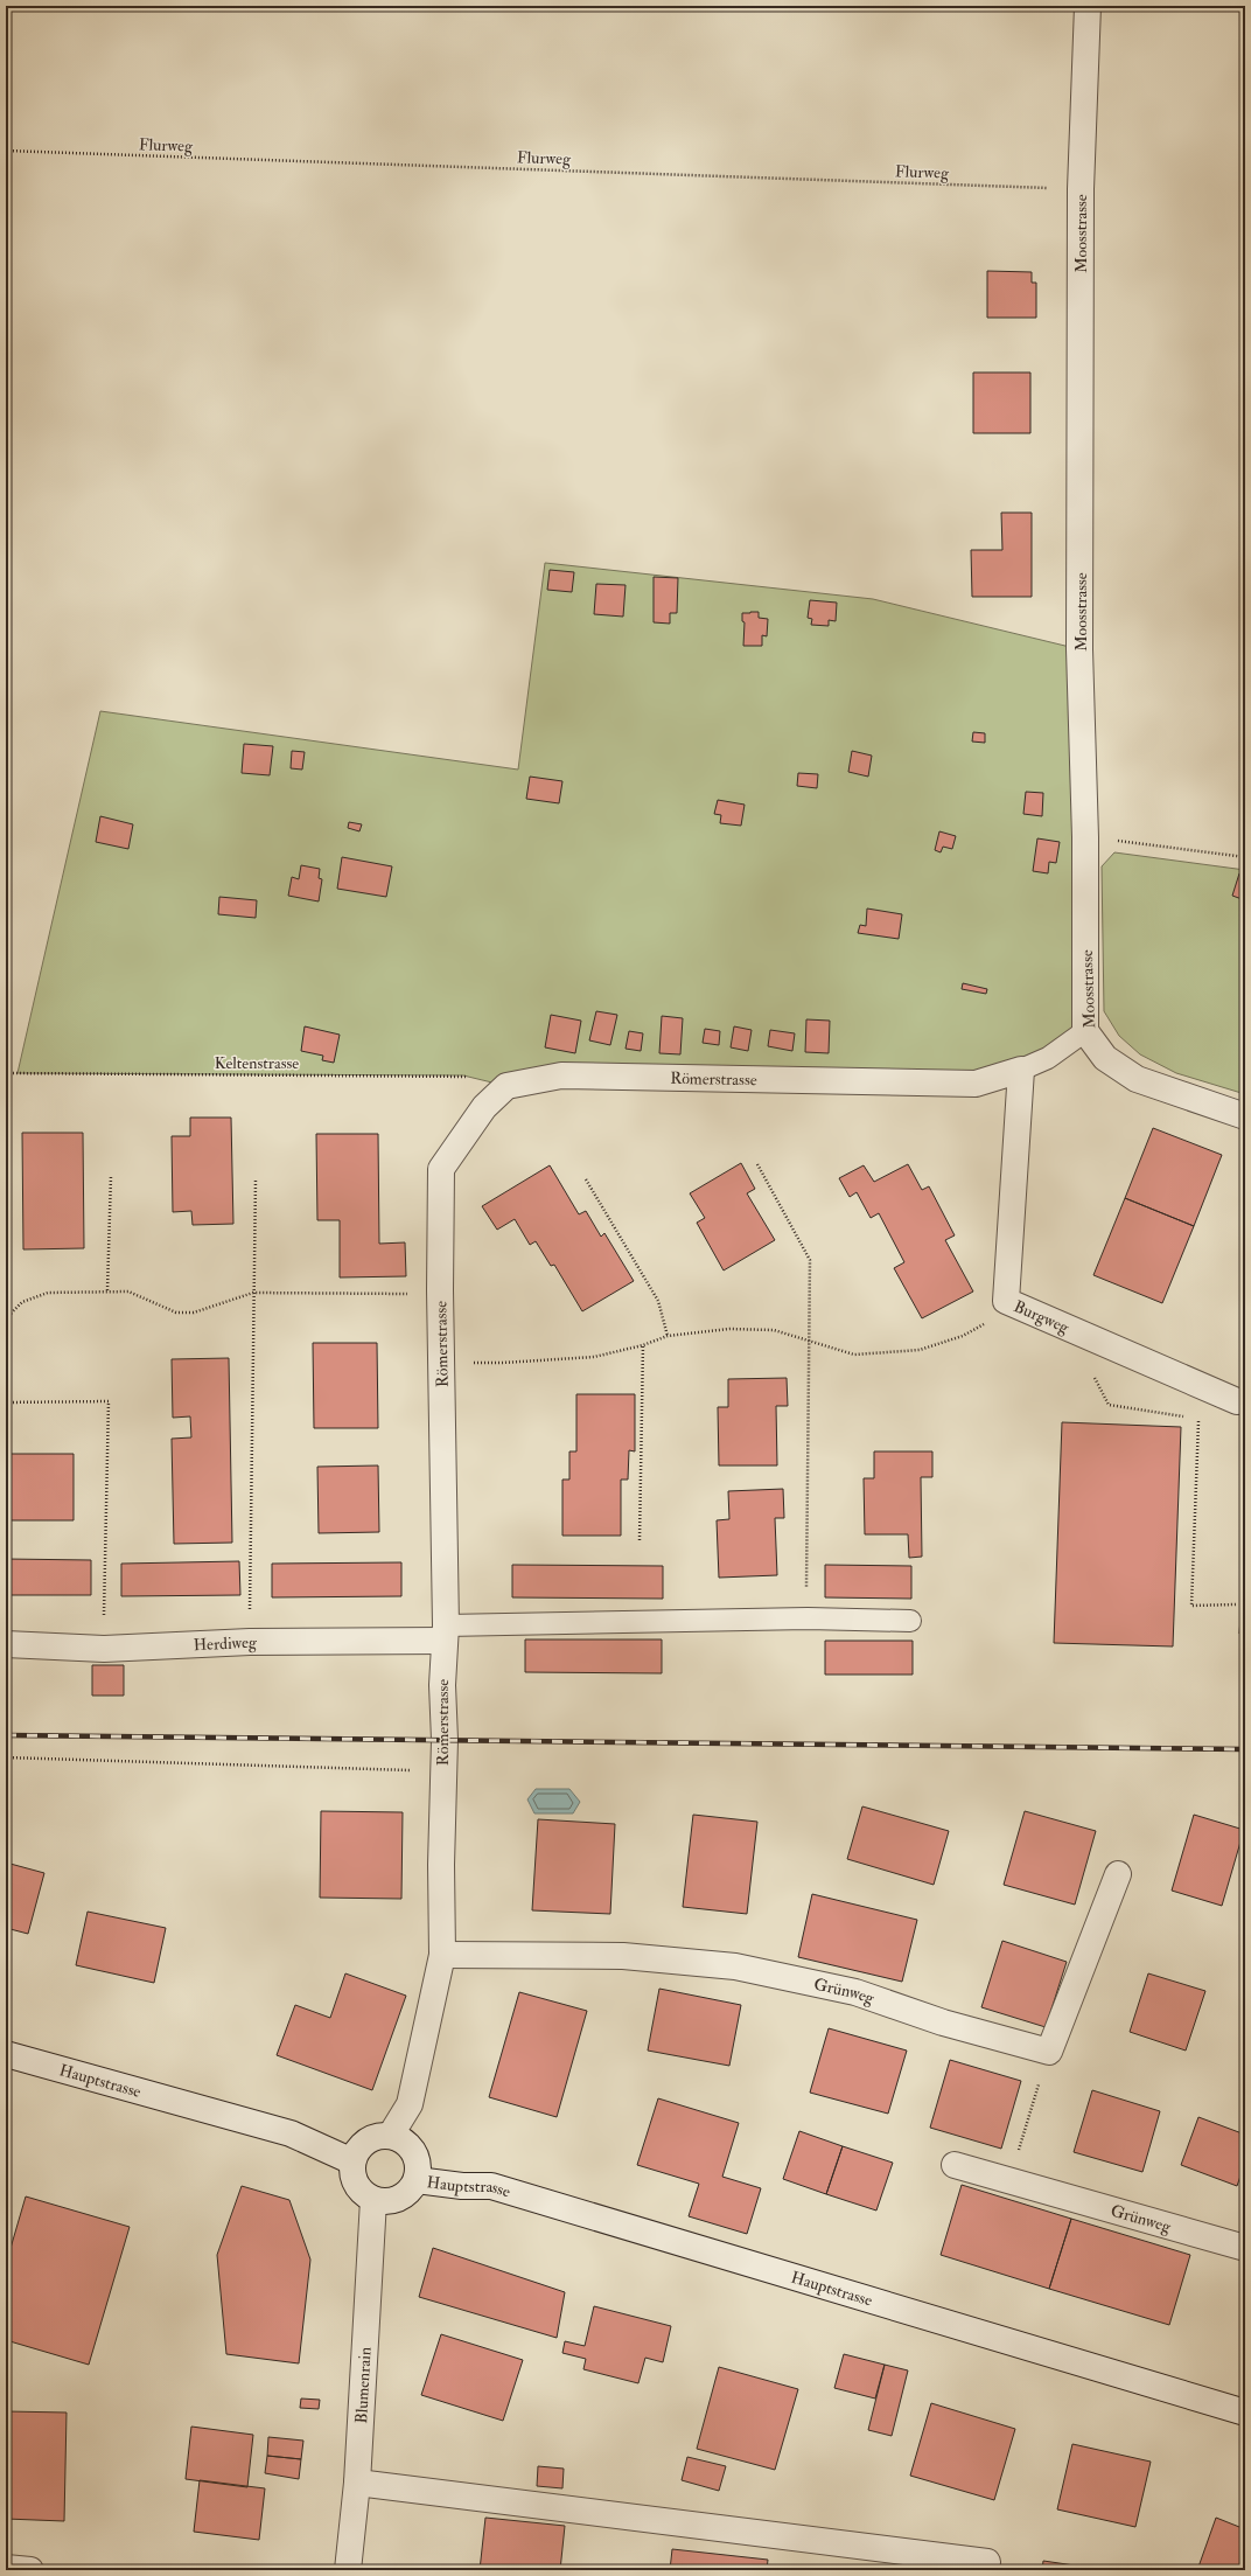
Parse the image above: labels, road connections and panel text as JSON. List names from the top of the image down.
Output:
{
  "streets": {
    "street": [
      "Moosstrasse",
      "Römerstrasse",
      "Burgweg",
      "Herdiweg",
      "Grünweg",
      "Hauptstrasse",
      "Blumenrain"
    ],
    "path": ["Flurweg", "Keltenstrasse"]
  },
  "crossings": [
    ["Flurweg", "Moosstrasse"],
    ["Keltenstrasse", "Römerstrasse"],
    ["Römerstrasse", "Burgweg"],
    ["Römerstrasse", "Herdiweg"],
    ["Römerstrasse", "Grünweg"],
    ["Römerstrasse", "Hauptstrasse"],
    ["Römerstrasse", "Blumenrain"],
    ["Hauptstrasse", "Blumenrain"]
  ]
}
